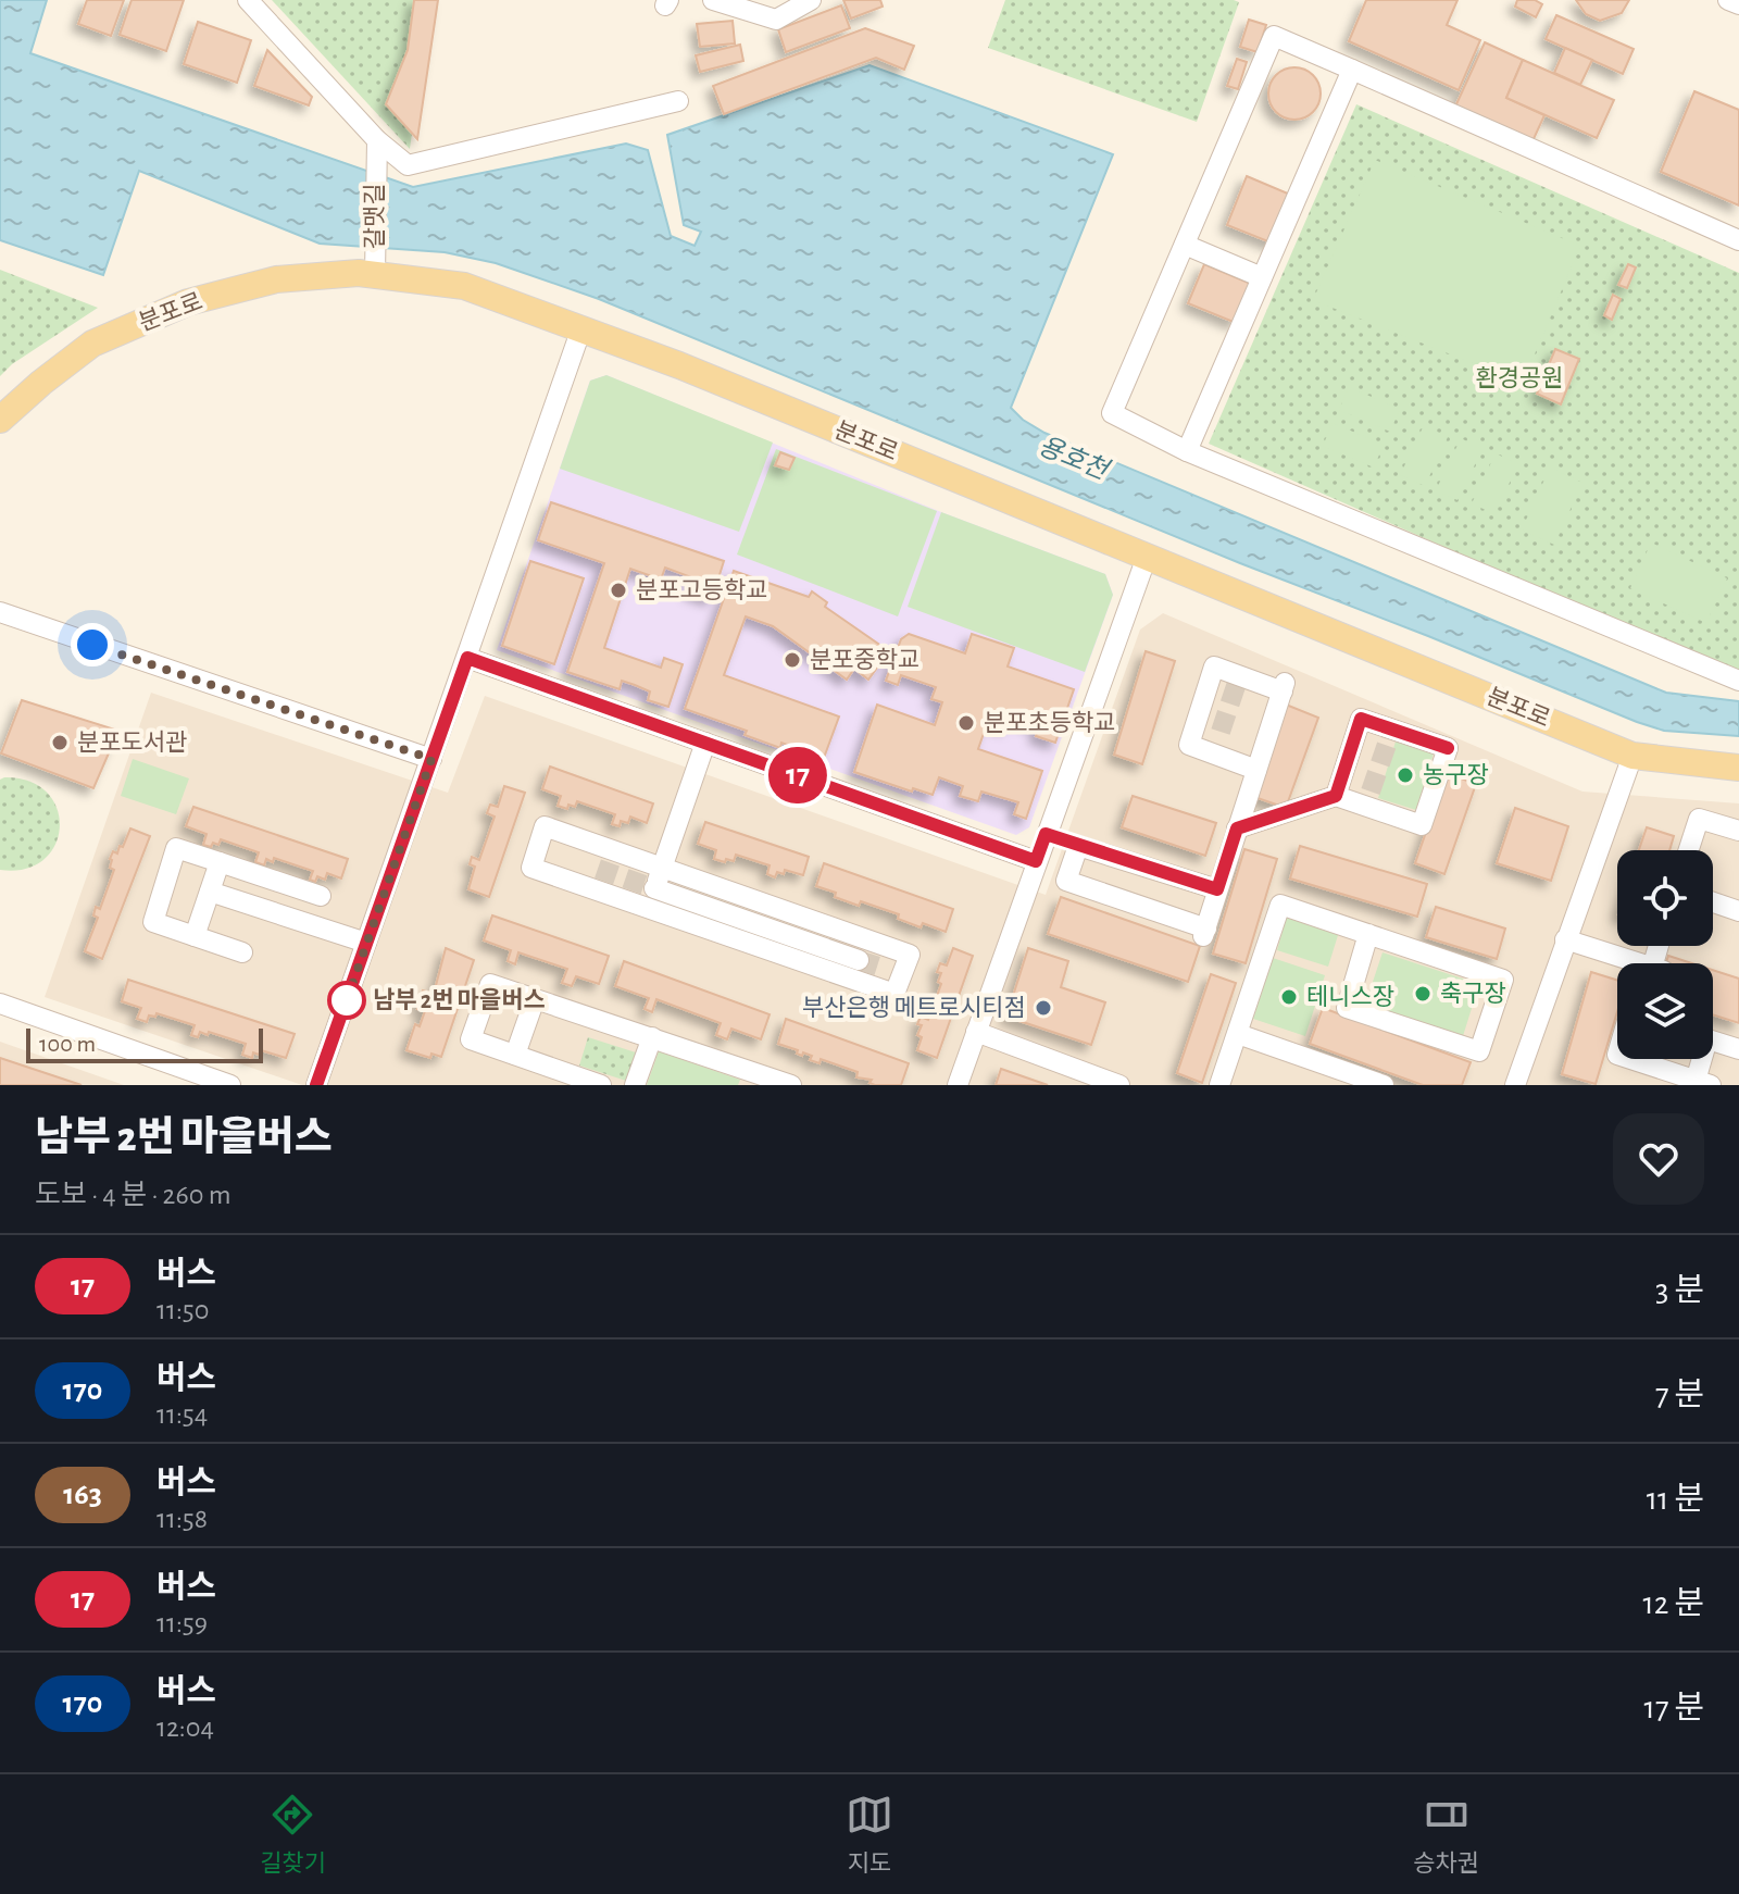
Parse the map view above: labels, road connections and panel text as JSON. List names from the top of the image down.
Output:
{
  "streets": {
    "main road": ["분포로"],
    "street": ["갈맷길"]
  },
  "crossings": [
    ["갈맷길", "분포로"]
  ],
  "water": ["용호천"],
  "parks": ["환경공원"],
  "places": [
    "분포고등학교",
    "분포중학교",
    "분포초등학교",
    "분포도서관",
    "농구장",
    "축구장",
    "테니스장",
    "남부 2번 마을버스",
    "부산은행 메트로시티점"
  ],
  "lines": ["bus line 17"],
  "scale_bar": "100 m",
  "page": {
    "on_map": "17",
    "scale": "100 m",
    "heading": ["남부 2번 마을버스", "도보 · 4 분 · 260 m"],
    "list": [
      {
        "mark": "17",
        "name": "버스",
        "note": "11:50",
        "value": "3 분"
      },
      {
        "mark": "170",
        "name": "버스",
        "note": "11:54",
        "value": "7 분"
      },
      {
        "mark": "163",
        "name": "버스",
        "note": "11:58",
        "value": "11 분"
      },
      {
        "mark": "17",
        "name": "버스",
        "note": "11:59",
        "value": "12 분"
      },
      {
        "mark": "170",
        "name": "버스",
        "note": "12:04",
        "value": "17 분"
      }
    ],
    "tabs": ["길찾기", "지도", "승차권"]
  }
}
